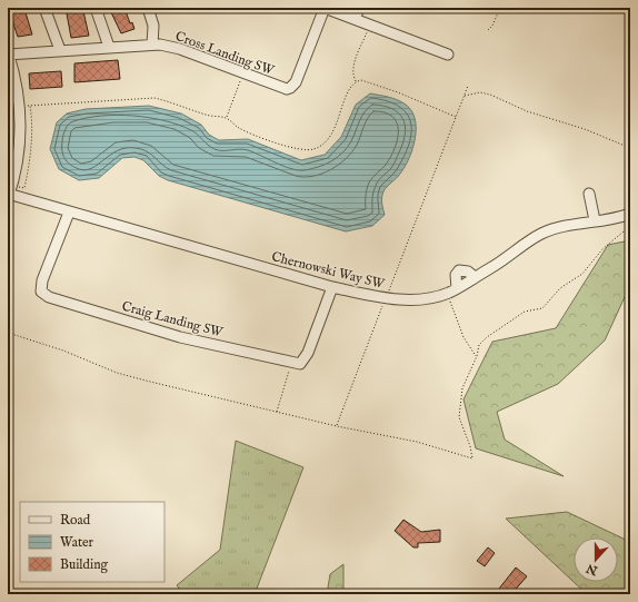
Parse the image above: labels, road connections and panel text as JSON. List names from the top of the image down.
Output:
{
  "streets": {
    "street": ["Cross Landing SW", "Chernowski Way SW", "Craig Landing SW"]
  },
  "crossings": [
    ["Chernowski Way SW", "Craig Landing SW"]
  ],
  "legend": ["Road", "Water", "Building"],
  "north": "bottom"
}
